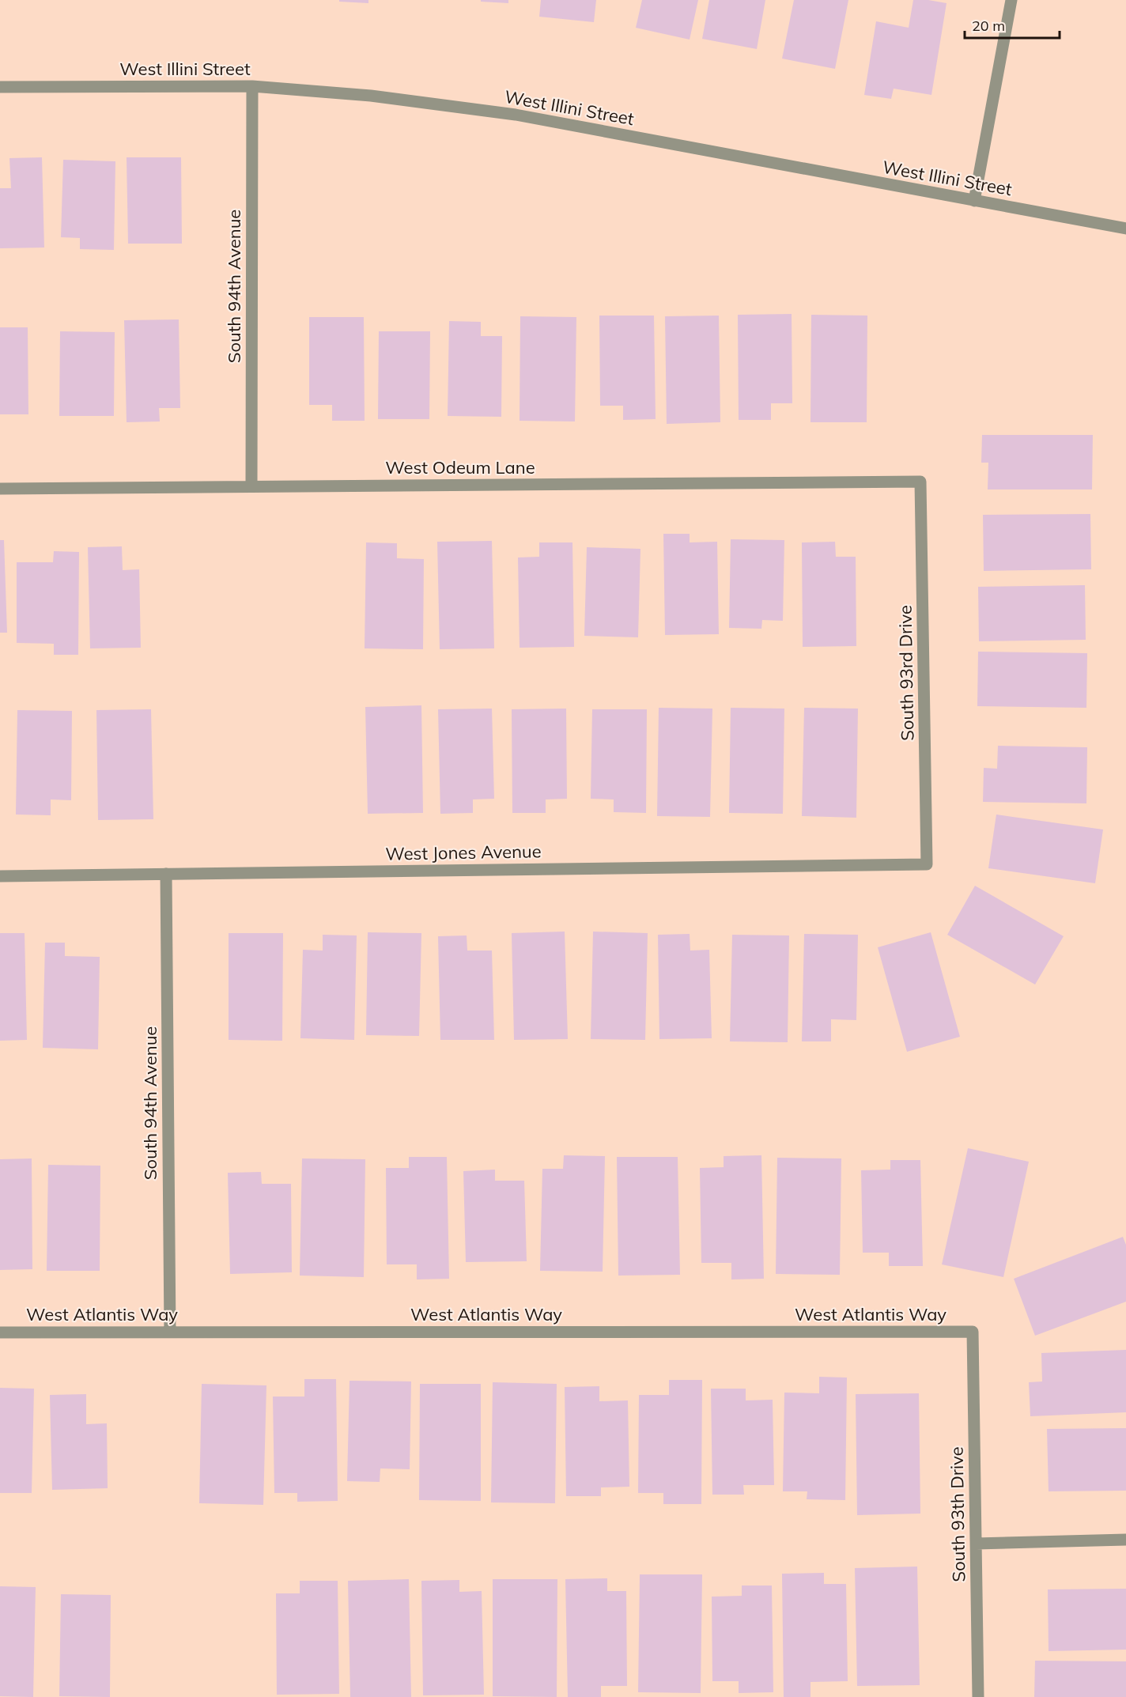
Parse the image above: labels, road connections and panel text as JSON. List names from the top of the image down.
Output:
{
  "streets": {
    "street": [
      "West Illini Street",
      "South 94th Avenue",
      "West Odeum Lane",
      "South 93rd Drive",
      "West Jones Avenue",
      "West Atlantis Way",
      "South 93th Drive"
    ]
  },
  "crossings": [
    ["West Illini Street", "South 94th Avenue"],
    ["South 94th Avenue", "West Odeum Lane"],
    ["South 94th Avenue", "West Jones Avenue"],
    ["South 94th Avenue", "West Atlantis Way"],
    ["West Odeum Lane", "South 93rd Drive"],
    ["South 93rd Drive", "West Jones Avenue"],
    ["West Atlantis Way", "South 93th Drive"]
  ],
  "scale_bar": "20 m"
}
